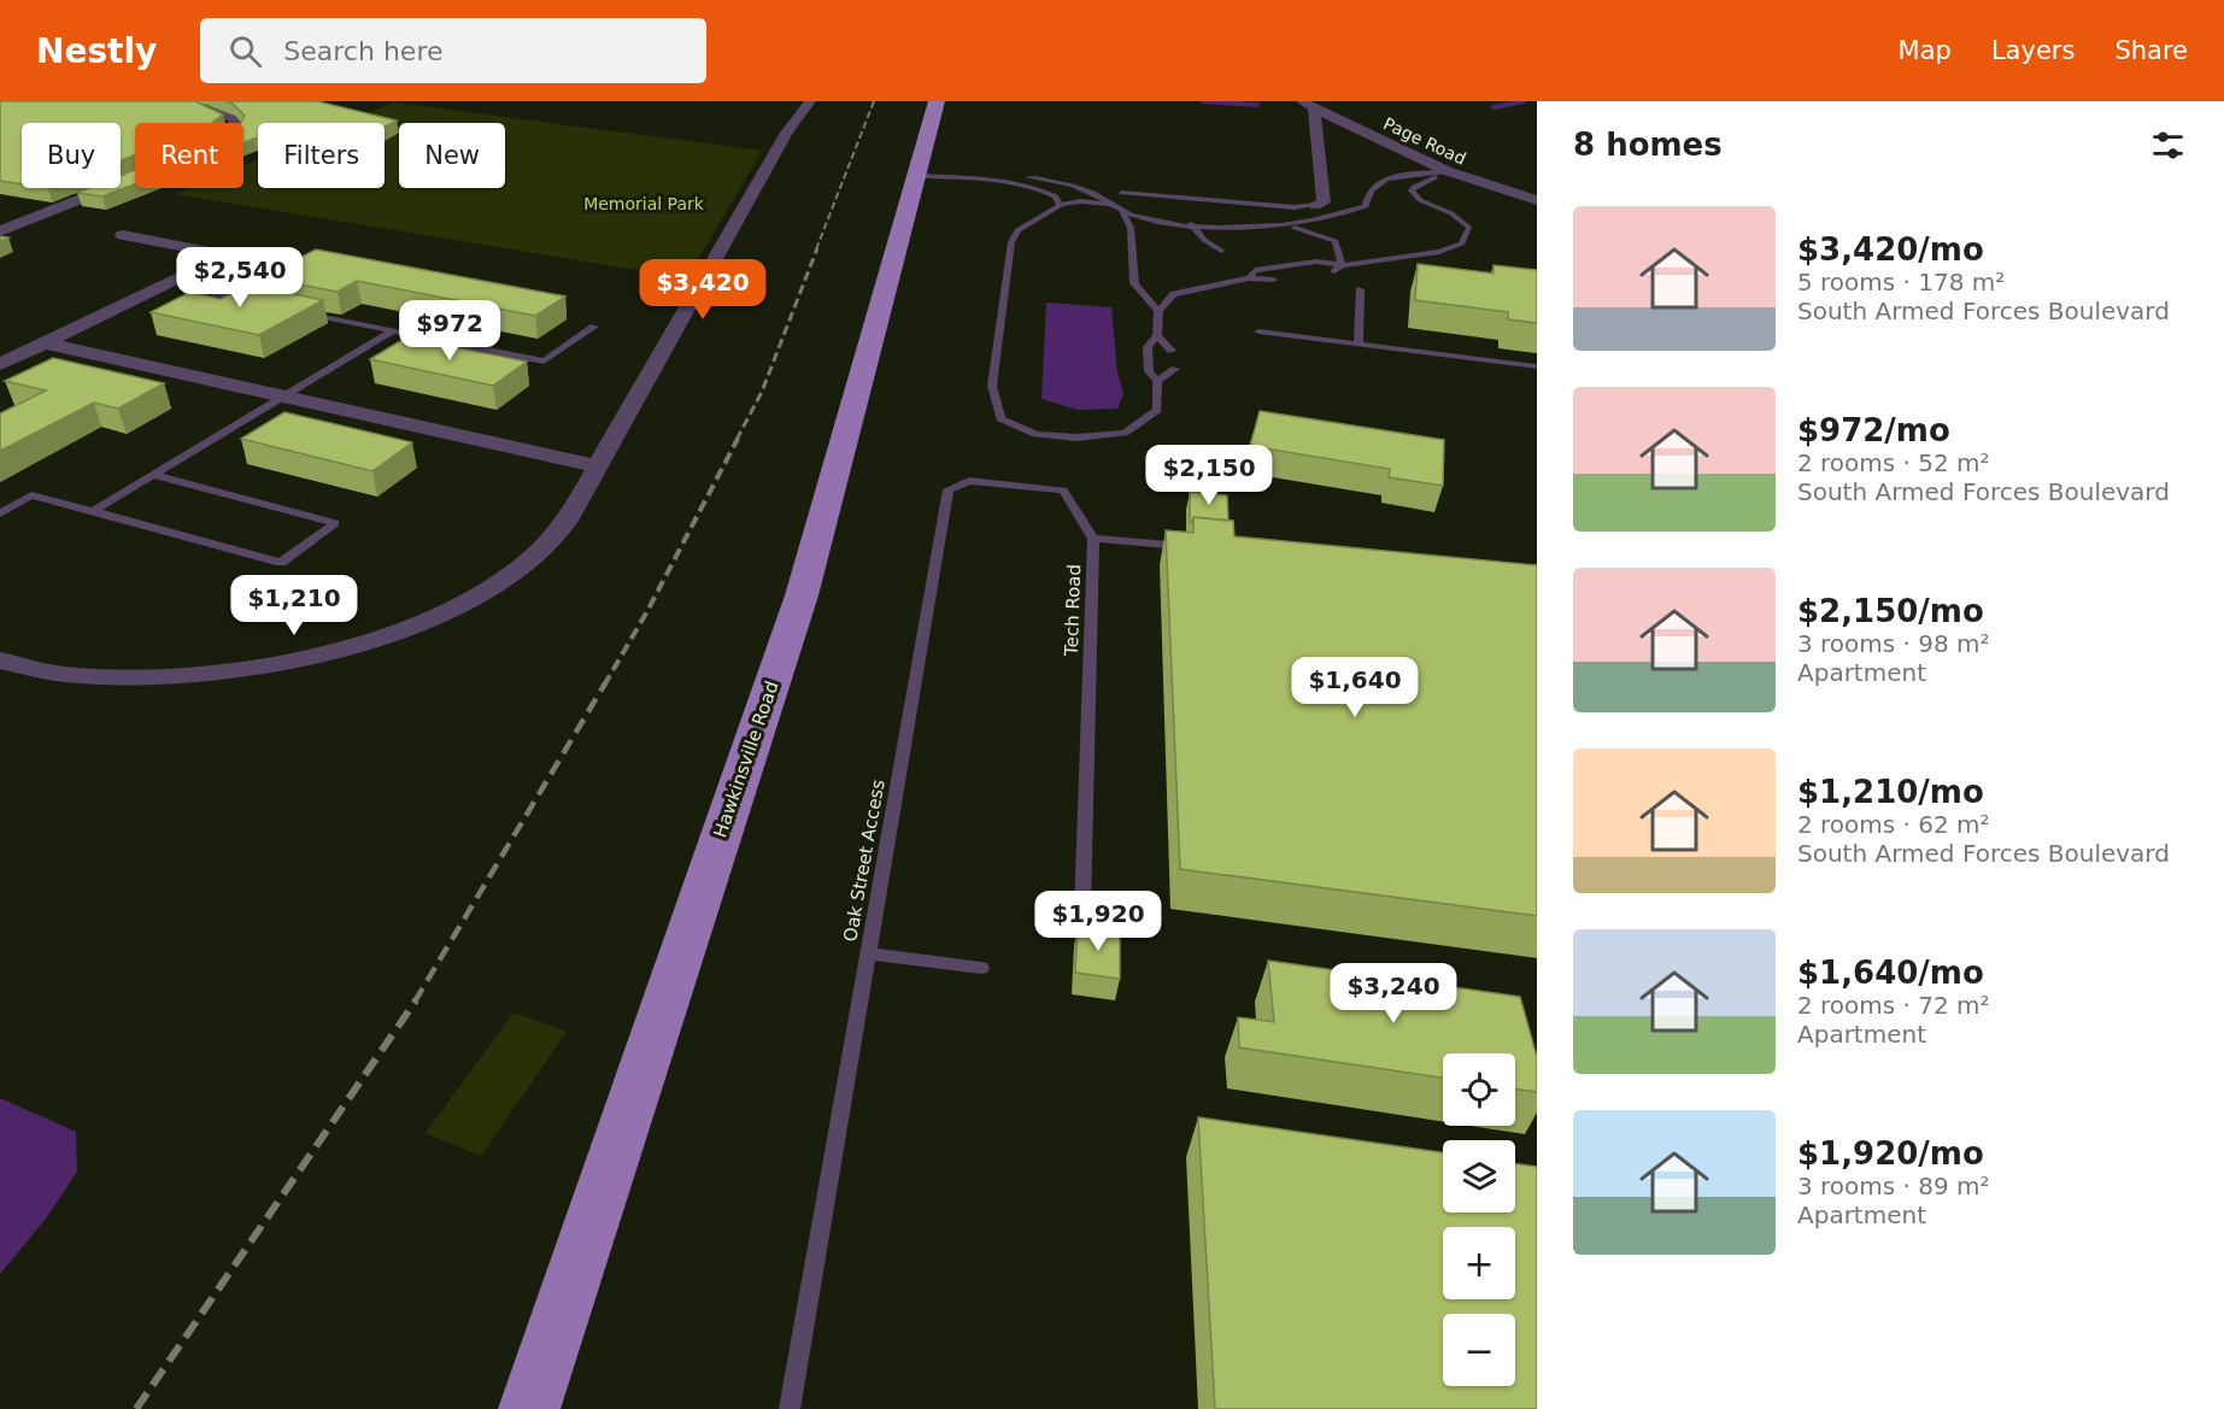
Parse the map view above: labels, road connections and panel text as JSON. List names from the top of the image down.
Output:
{
  "streets": {
    "main road": ["Hawkinsville Road"],
    "street": ["Page Road"],
    "lane": ["Tech Road", "Oak Street Access"]
  },
  "crossings": [
    ["Tech Road", "Oak Street Access"]
  ],
  "parks": ["Memorial Park"],
  "page": {
    "header": "Nestly",
    "search": "Search here",
    "nav": ["Map", "Layers", "Share"],
    "heading": "8 homes",
    "chip": [
      "Buy",
      "Rent",
      "Filters",
      "New"
    ],
    "list": [
      {
        "name": "$3,420/mo",
        "note": "5 rooms · 178 m² · South Armed Forces Boulevard"
      },
      {
        "name": "$972/mo",
        "note": "2 rooms · 52 m² · South Armed Forces Boulevard"
      },
      {
        "name": "$2,150/mo",
        "note": "3 rooms · 98 m² · Apartment"
      },
      {
        "name": "$1,210/mo",
        "note": "2 rooms · 62 m² · South Armed Forces Boulevard"
      },
      {
        "name": "$1,640/mo",
        "note": "2 rooms · 72 m² · Apartment"
      },
      {
        "name": "$1,920/mo",
        "note": "3 rooms · 89 m² · Apartment"
      }
    ],
    "price": [
      "$2,540",
      "$3,420",
      "$972",
      "$2,150",
      "$1,210",
      "$1,640",
      "$1,920",
      "$3,240"
    ],
    "map_buttons": ["+", "−"]
  }
}
